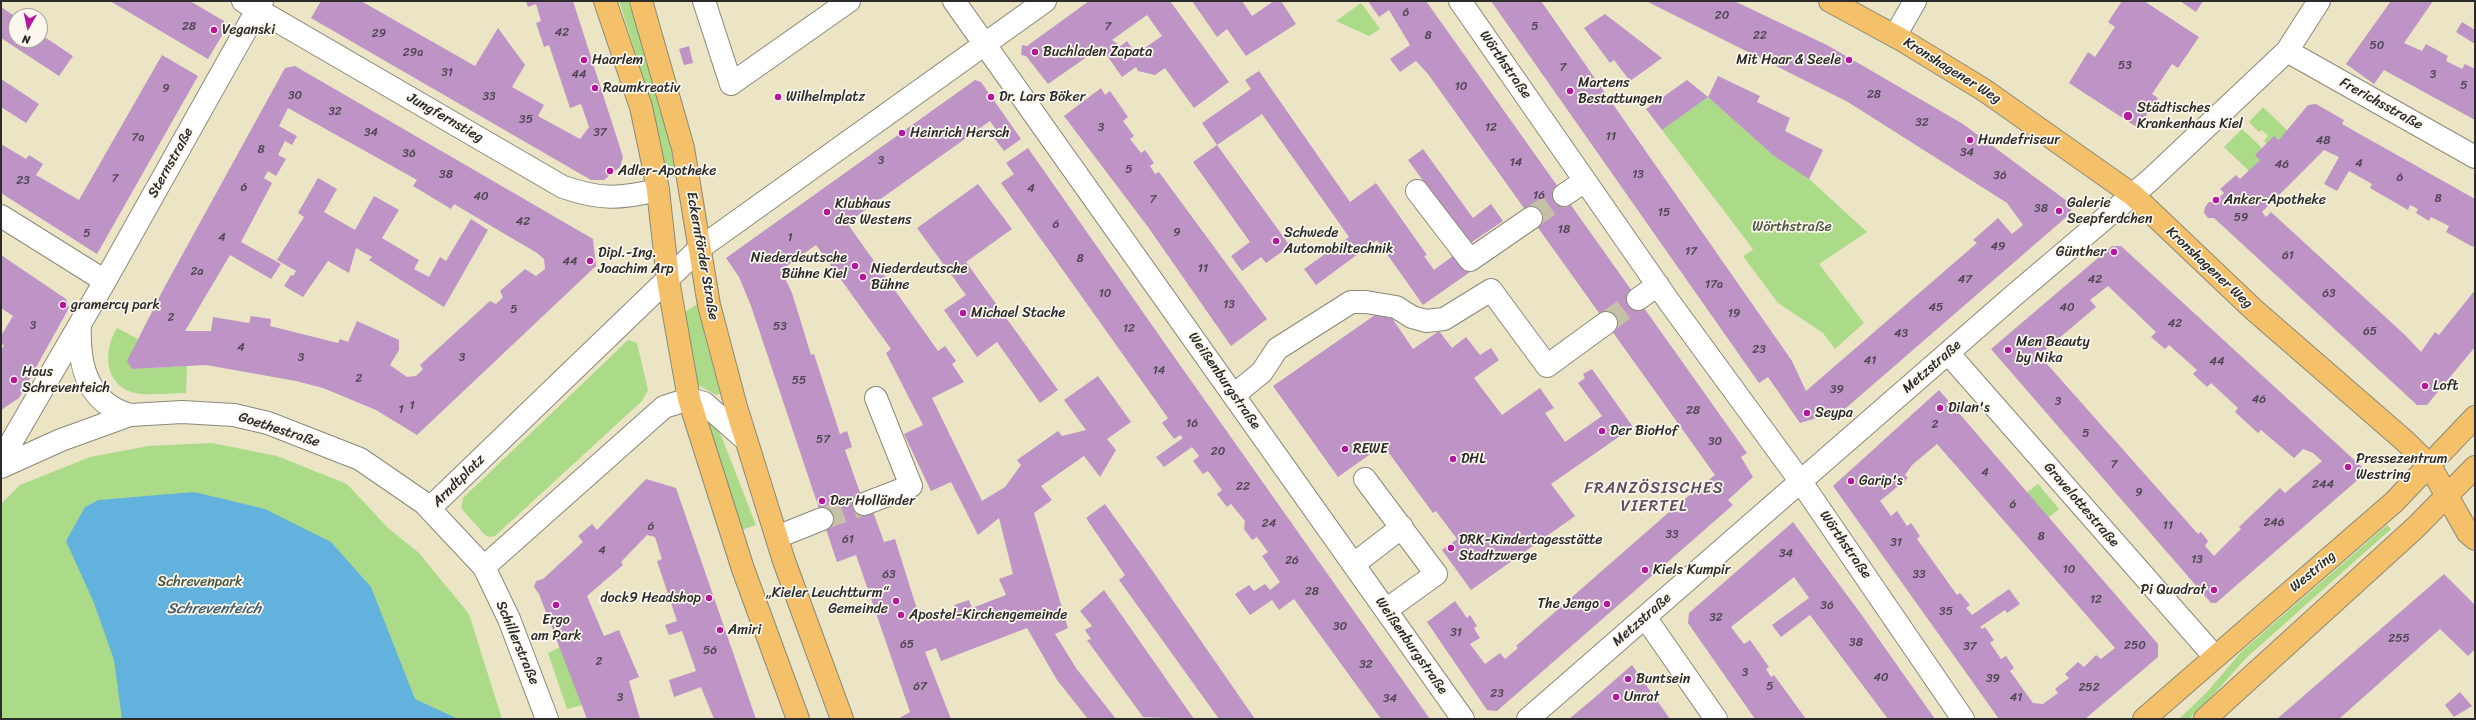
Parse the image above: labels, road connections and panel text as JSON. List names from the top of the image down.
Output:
{
  "streets": {
    "main road": ["Kronshagener Weg", "Eckernförder Straße", "Westring"],
    "street": [
      "Wörthstraße",
      "Frerichsstraße",
      "Jungfernstieg",
      "Sternstraße",
      "Metzstraße",
      "Weißenburgstraße",
      "Goethestraße",
      "Arndtplatz",
      "Gravelottestraße",
      "Schillerstraße"
    ]
  },
  "crossings": [
    ["Wörthstraße", "Metzstraße"],
    ["Kronshagener Weg", "Metzstraße"],
    ["Kronshagener Weg", "Westring"],
    ["Frerichsstraße", "Metzstraße"],
    ["Jungfernstieg", "Sternstraße"],
    ["Sternstraße", "Goethestraße"],
    ["Metzstraße", "Gravelottestraße"],
    ["Goethestraße", "Arndtplatz"],
    ["Arndtplatz", "Schillerstraße"],
    ["Gravelottestraße", "Westring"]
  ],
  "districts": ["FRANZÖSISCHES VIERTEL"],
  "water": ["Schreventeich"],
  "parks": ["Wörthstraße", "Schrevenpark"],
  "places": [
    "Veganski",
    "Buchladen Zapata",
    "Haarlem",
    "Mit Haar & Seele",
    "Raumkreativ",
    "Martens Bestattungen",
    "Wilhelmplatz",
    "Dr. Lars Böker",
    "Städtisches Krankenhaus Kiel",
    "Heinrich Hersch",
    "Hundefriseur",
    "Adler-Apotheke",
    "Anker-Apotheke",
    "Galerie Seepferdchen",
    "Klubhaus des Westens",
    "Schwede Automobiltechnik",
    "Günther",
    "Dipl.-Ing. Joachim Arp",
    "Niederdeutsche Bühne Kiel",
    "Niederdeutsche Bühne",
    "gramercy park",
    "Michael Stache",
    "Men Beauty by Nika",
    "Haus Schreventeich",
    "Loft",
    "Dilan's",
    "Seypa",
    "Der BioHof",
    "REWE",
    "DHL",
    "Pressezentrum Westring",
    "Garip's",
    "Der Holländer",
    "DRK-Kindertagesstätte Stadtzwerge",
    "Kiels Kumpir",
    "Pi Quadrat",
    "dock9 Headshop",
    "„Kieler Leuchtturm“ Gemeinde",
    "The Jengo",
    "Ergo am Park",
    "Apostel-Kirchengemeinde",
    "Amiri",
    "Buntsein",
    "Unrat"
  ],
  "house_numbers": [
    "6",
    "20",
    "28",
    "7",
    "5",
    "42",
    "29",
    "8",
    "22",
    "50",
    "29a",
    "53",
    "7",
    "31",
    "44",
    "3",
    "5",
    "10",
    "9",
    "28",
    "30",
    "33",
    "32",
    "35",
    "32",
    "3",
    "12",
    "34",
    "37",
    "11",
    "7a",
    "48",
    "8",
    "34",
    "36",
    "3",
    "14",
    "4",
    "46",
    "5",
    "38",
    "13",
    "36",
    "6",
    "7",
    "23",
    "6",
    "4",
    "16",
    "40",
    "8",
    "7",
    "38",
    "15",
    "59",
    "42",
    "6",
    "18",
    "9",
    "5",
    "4",
    "1",
    "49",
    "17",
    "61",
    "8",
    "44",
    "11",
    "2a",
    "47",
    "42",
    "17a",
    "10",
    "63",
    "13",
    "45",
    "40",
    "5",
    "19",
    "2",
    "42",
    "3",
    "53",
    "12",
    "65",
    "43",
    "4",
    "23",
    "3",
    "3",
    "41",
    "44",
    "14",
    "2",
    "55",
    "39",
    "46",
    "3",
    "1",
    "1",
    "28",
    "16",
    "2",
    "5",
    "57",
    "30",
    "20",
    "7",
    "4",
    "244",
    "22",
    "9",
    "6",
    "246",
    "24",
    "11",
    "6",
    "33",
    "8",
    "61",
    "31",
    "4",
    "34",
    "13",
    "26",
    "10",
    "63",
    "33",
    "28",
    "12",
    "36",
    "35",
    "32",
    "30",
    "31",
    "255",
    "38",
    "65",
    "250",
    "37",
    "56",
    "2",
    "32",
    "3",
    "40",
    "39",
    "67",
    "5",
    "252",
    "23",
    "3",
    "41",
    "34"
  ],
  "north": "bottom"
}
